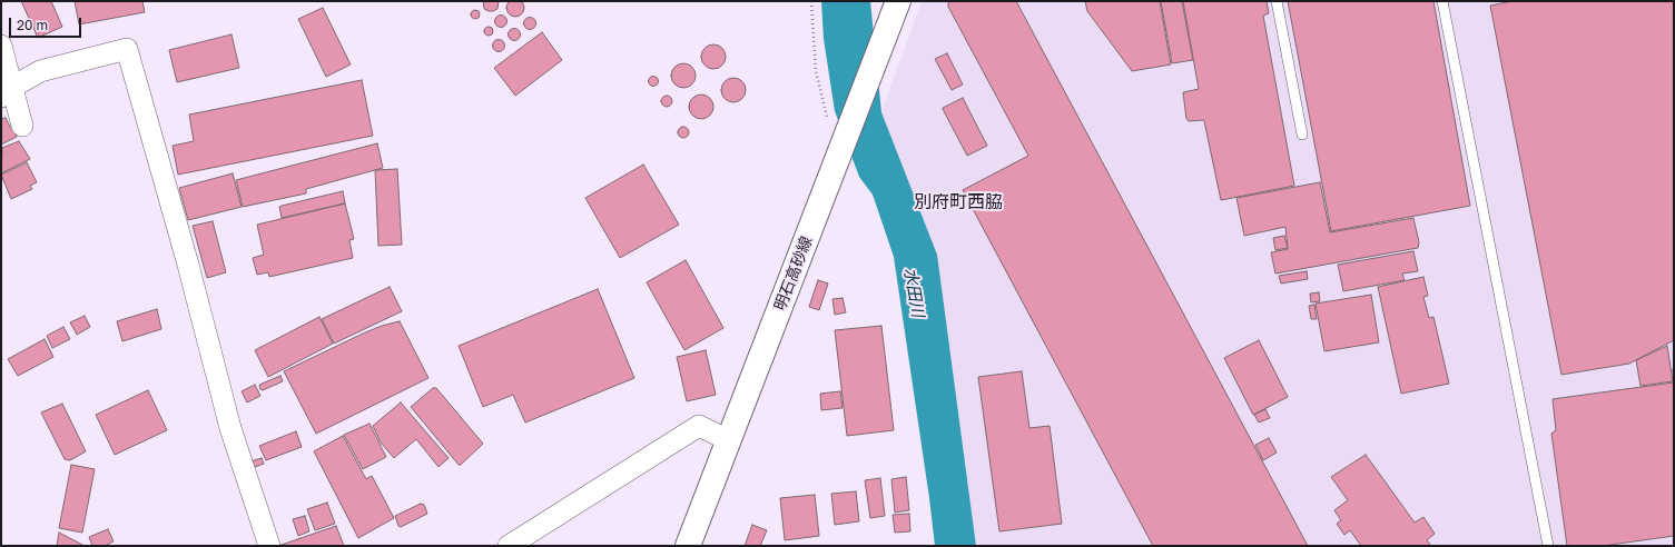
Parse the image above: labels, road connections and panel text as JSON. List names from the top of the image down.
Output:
{
  "streets": {
    "main road": ["明石高砂線"]
  },
  "districts": ["別府町西脇"],
  "water": ["水田川"],
  "scale_bar": "20 m"
}
